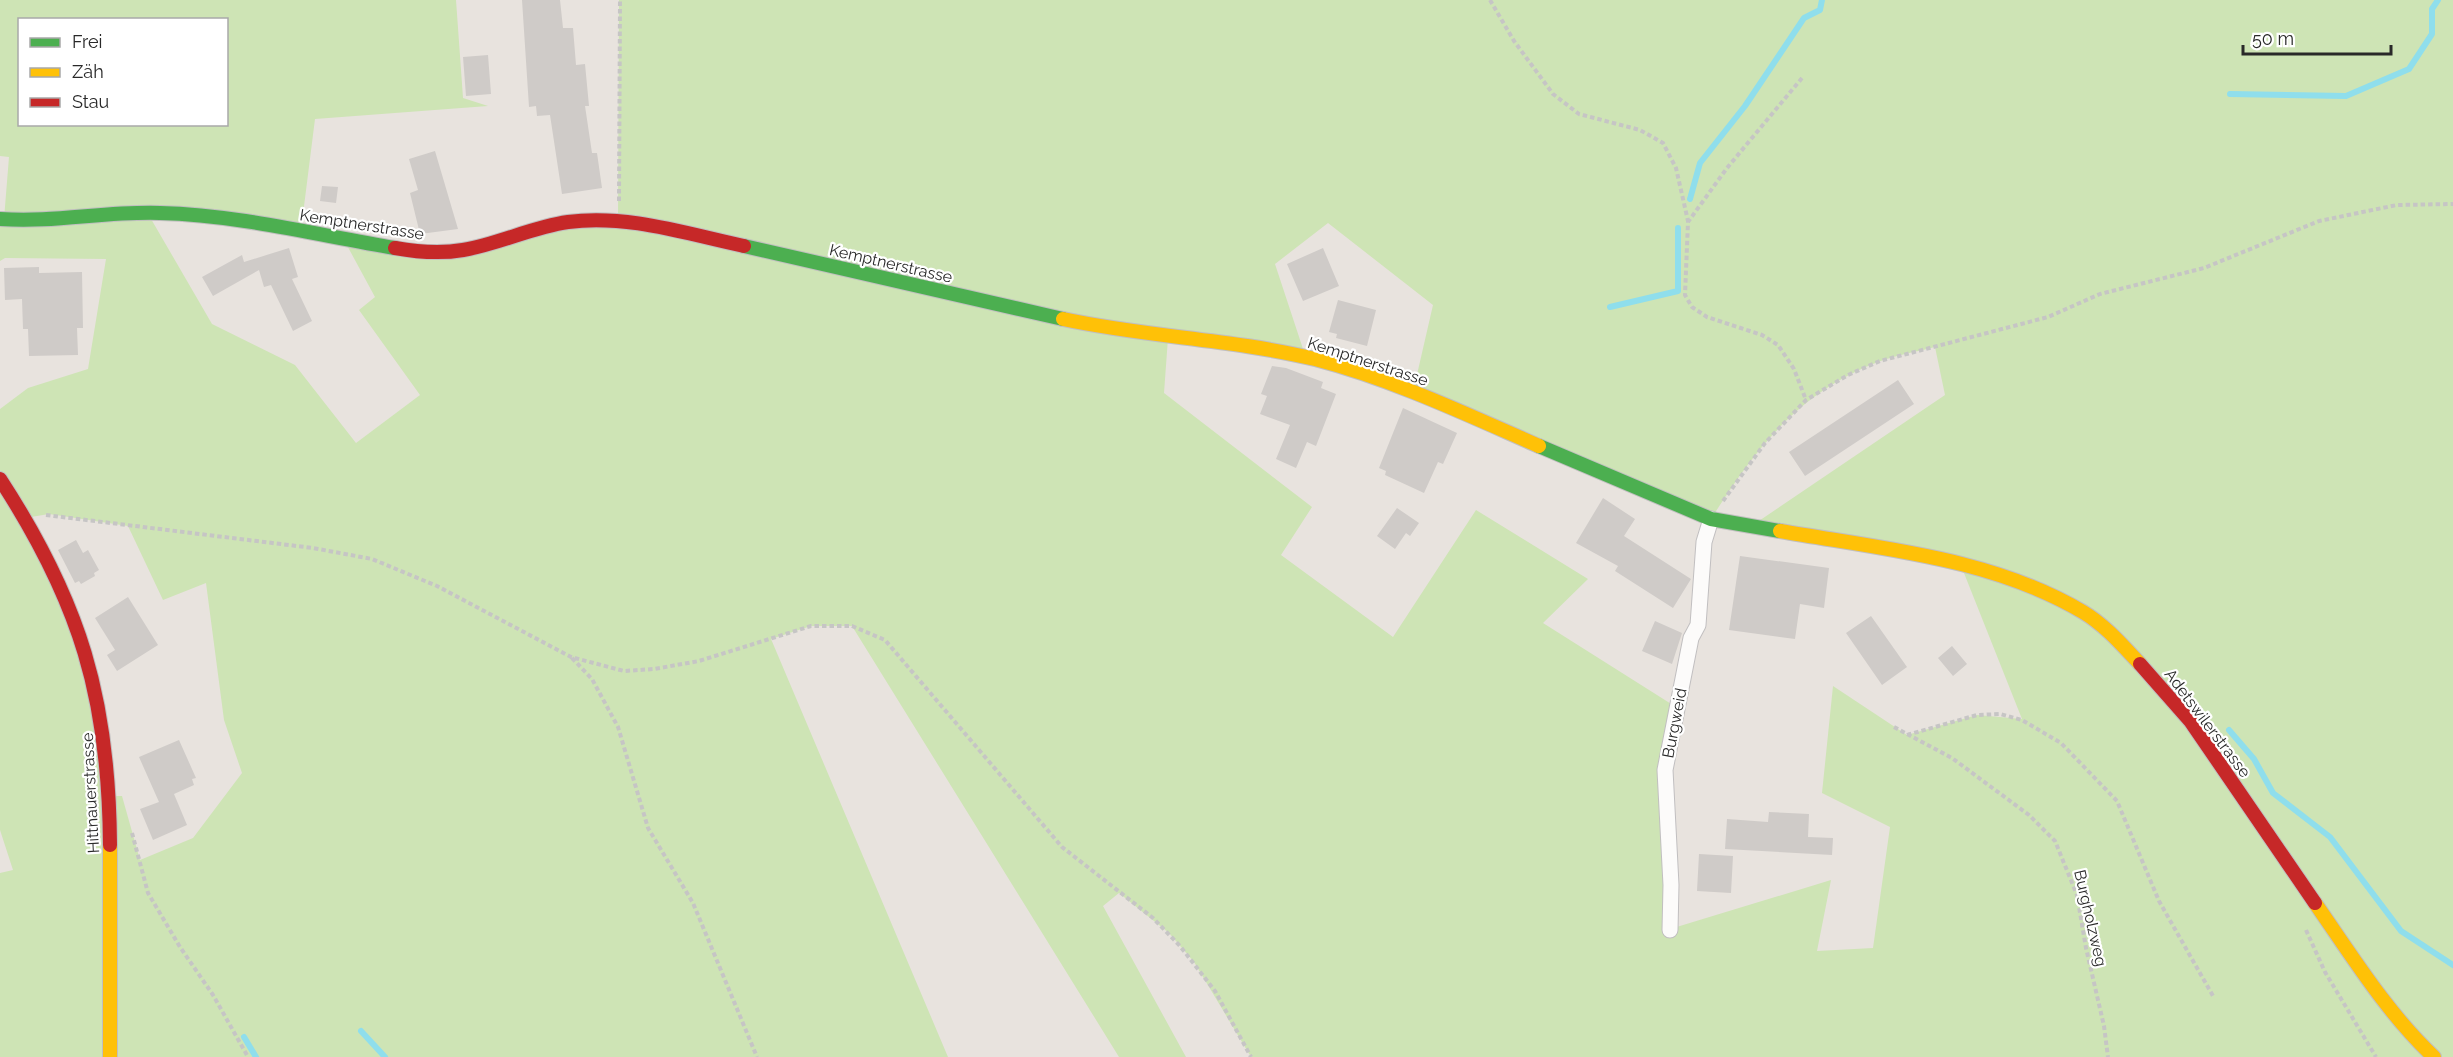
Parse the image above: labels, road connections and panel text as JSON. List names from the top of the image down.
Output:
{
  "streets": {
    "street": [
      "Kemptnerstrasse",
      "Burgweid",
      "Adetswilerstrasse",
      "Hittnauerstrasse"
    ],
    "path": ["Burgholzweg"]
  },
  "crossings": [
    ["Kemptnerstrasse", "Burgweid"],
    ["Kemptnerstrasse", "Adetswilerstrasse"]
  ],
  "legend": ["Frei", "Zäh", "Stau"],
  "scale_bar": "50 m"
}
